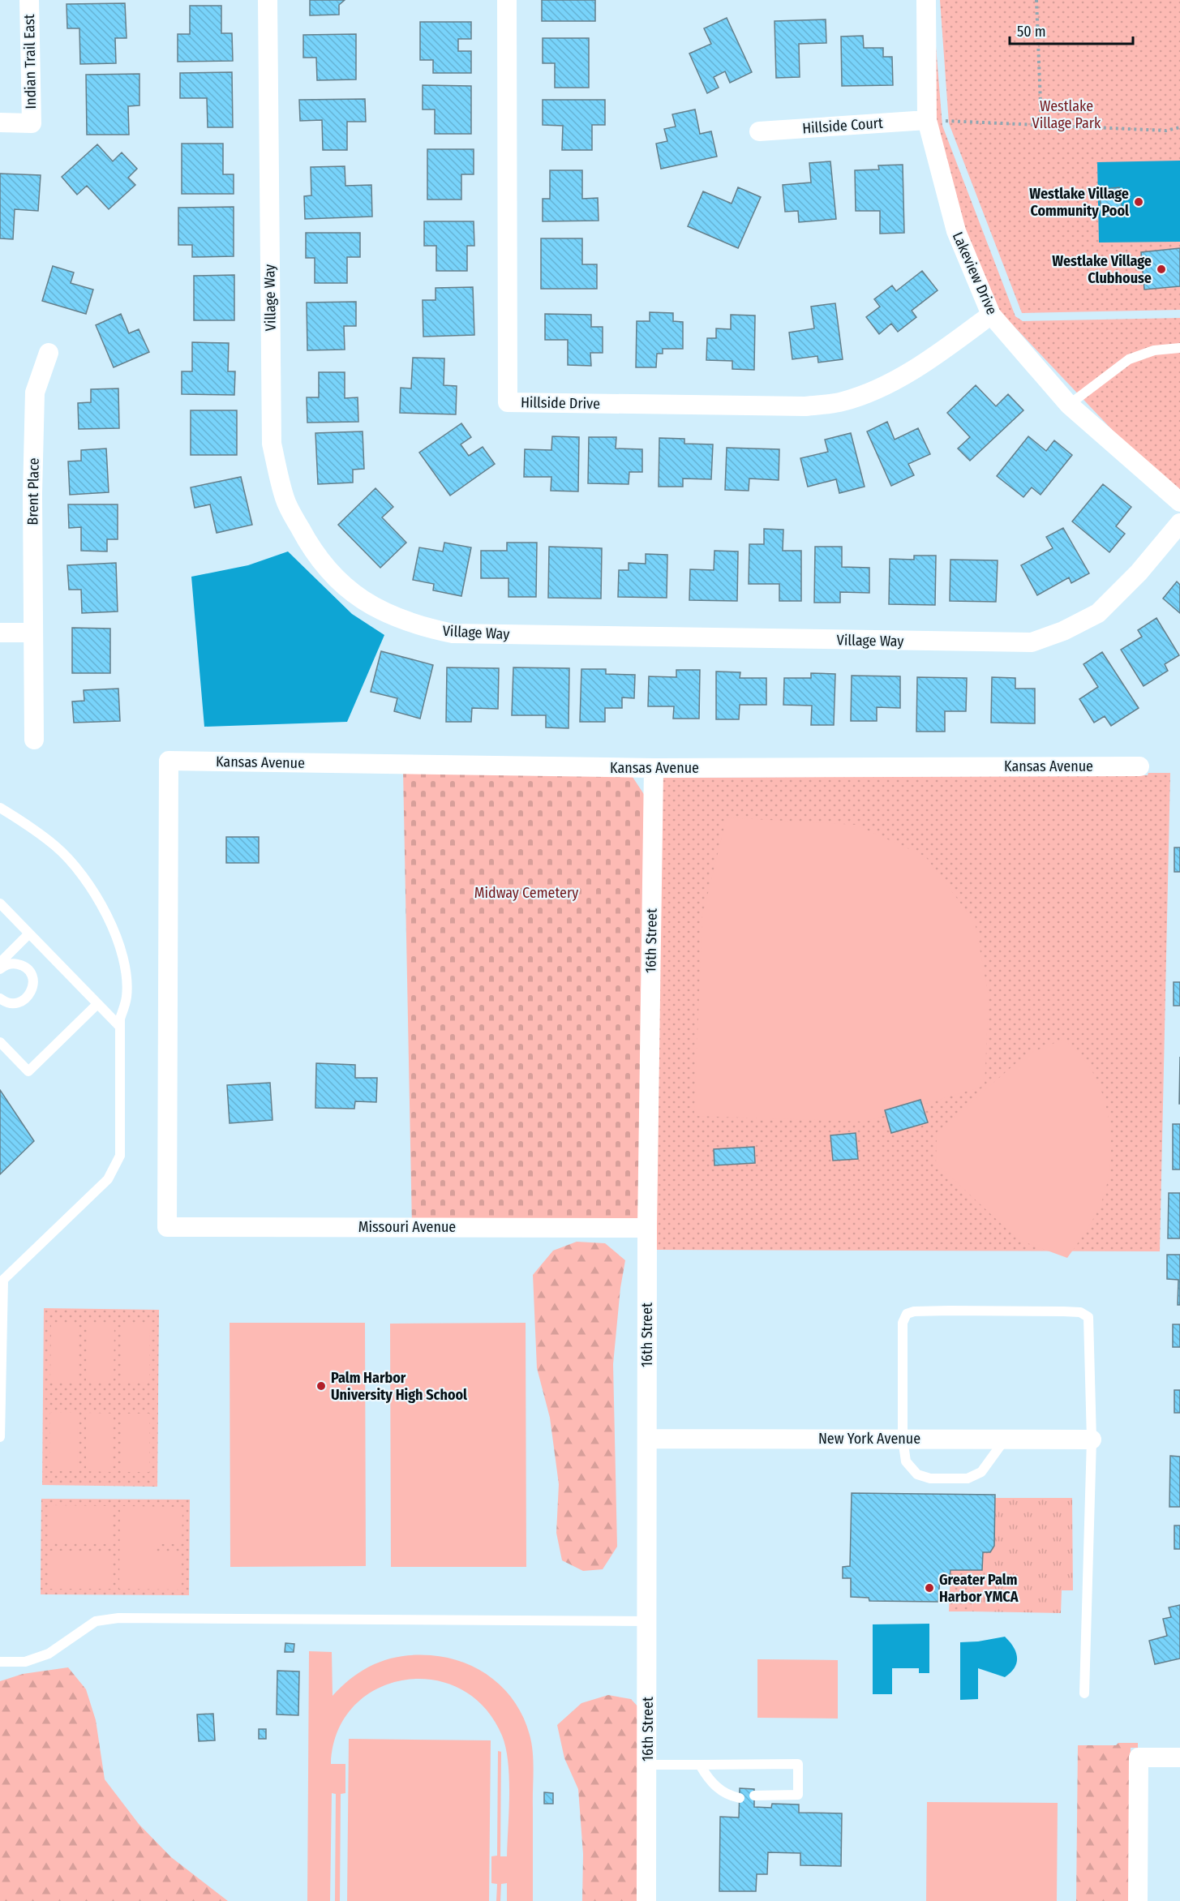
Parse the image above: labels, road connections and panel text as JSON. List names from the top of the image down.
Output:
{
  "streets": {
    "street": [
      "Indian Trail East",
      "Hillside Court",
      "Lakeview Drive",
      "Village Way",
      "Hillside Drive",
      "Brent Place",
      "Kansas Avenue",
      "16th Street",
      "Missouri Avenue",
      "New York Avenue"
    ]
  },
  "crossings": [
    ["Hillside Court", "Lakeview Drive"],
    ["Lakeview Drive", "Hillside Drive"],
    ["Kansas Avenue", "16th Street"],
    ["Kansas Avenue", "Missouri Avenue"],
    ["16th Street", "Missouri Avenue"],
    ["16th Street", "New York Avenue"]
  ],
  "parks": ["Westlake Village Park", "Midway Cemetery"],
  "places": [
    "Westlake Village Community Pool",
    "Westlake Village Clubhouse",
    "Palm Harbor University High School",
    "Greater Palm Harbor YMCA"
  ],
  "scale_bar": "50 m"
}
